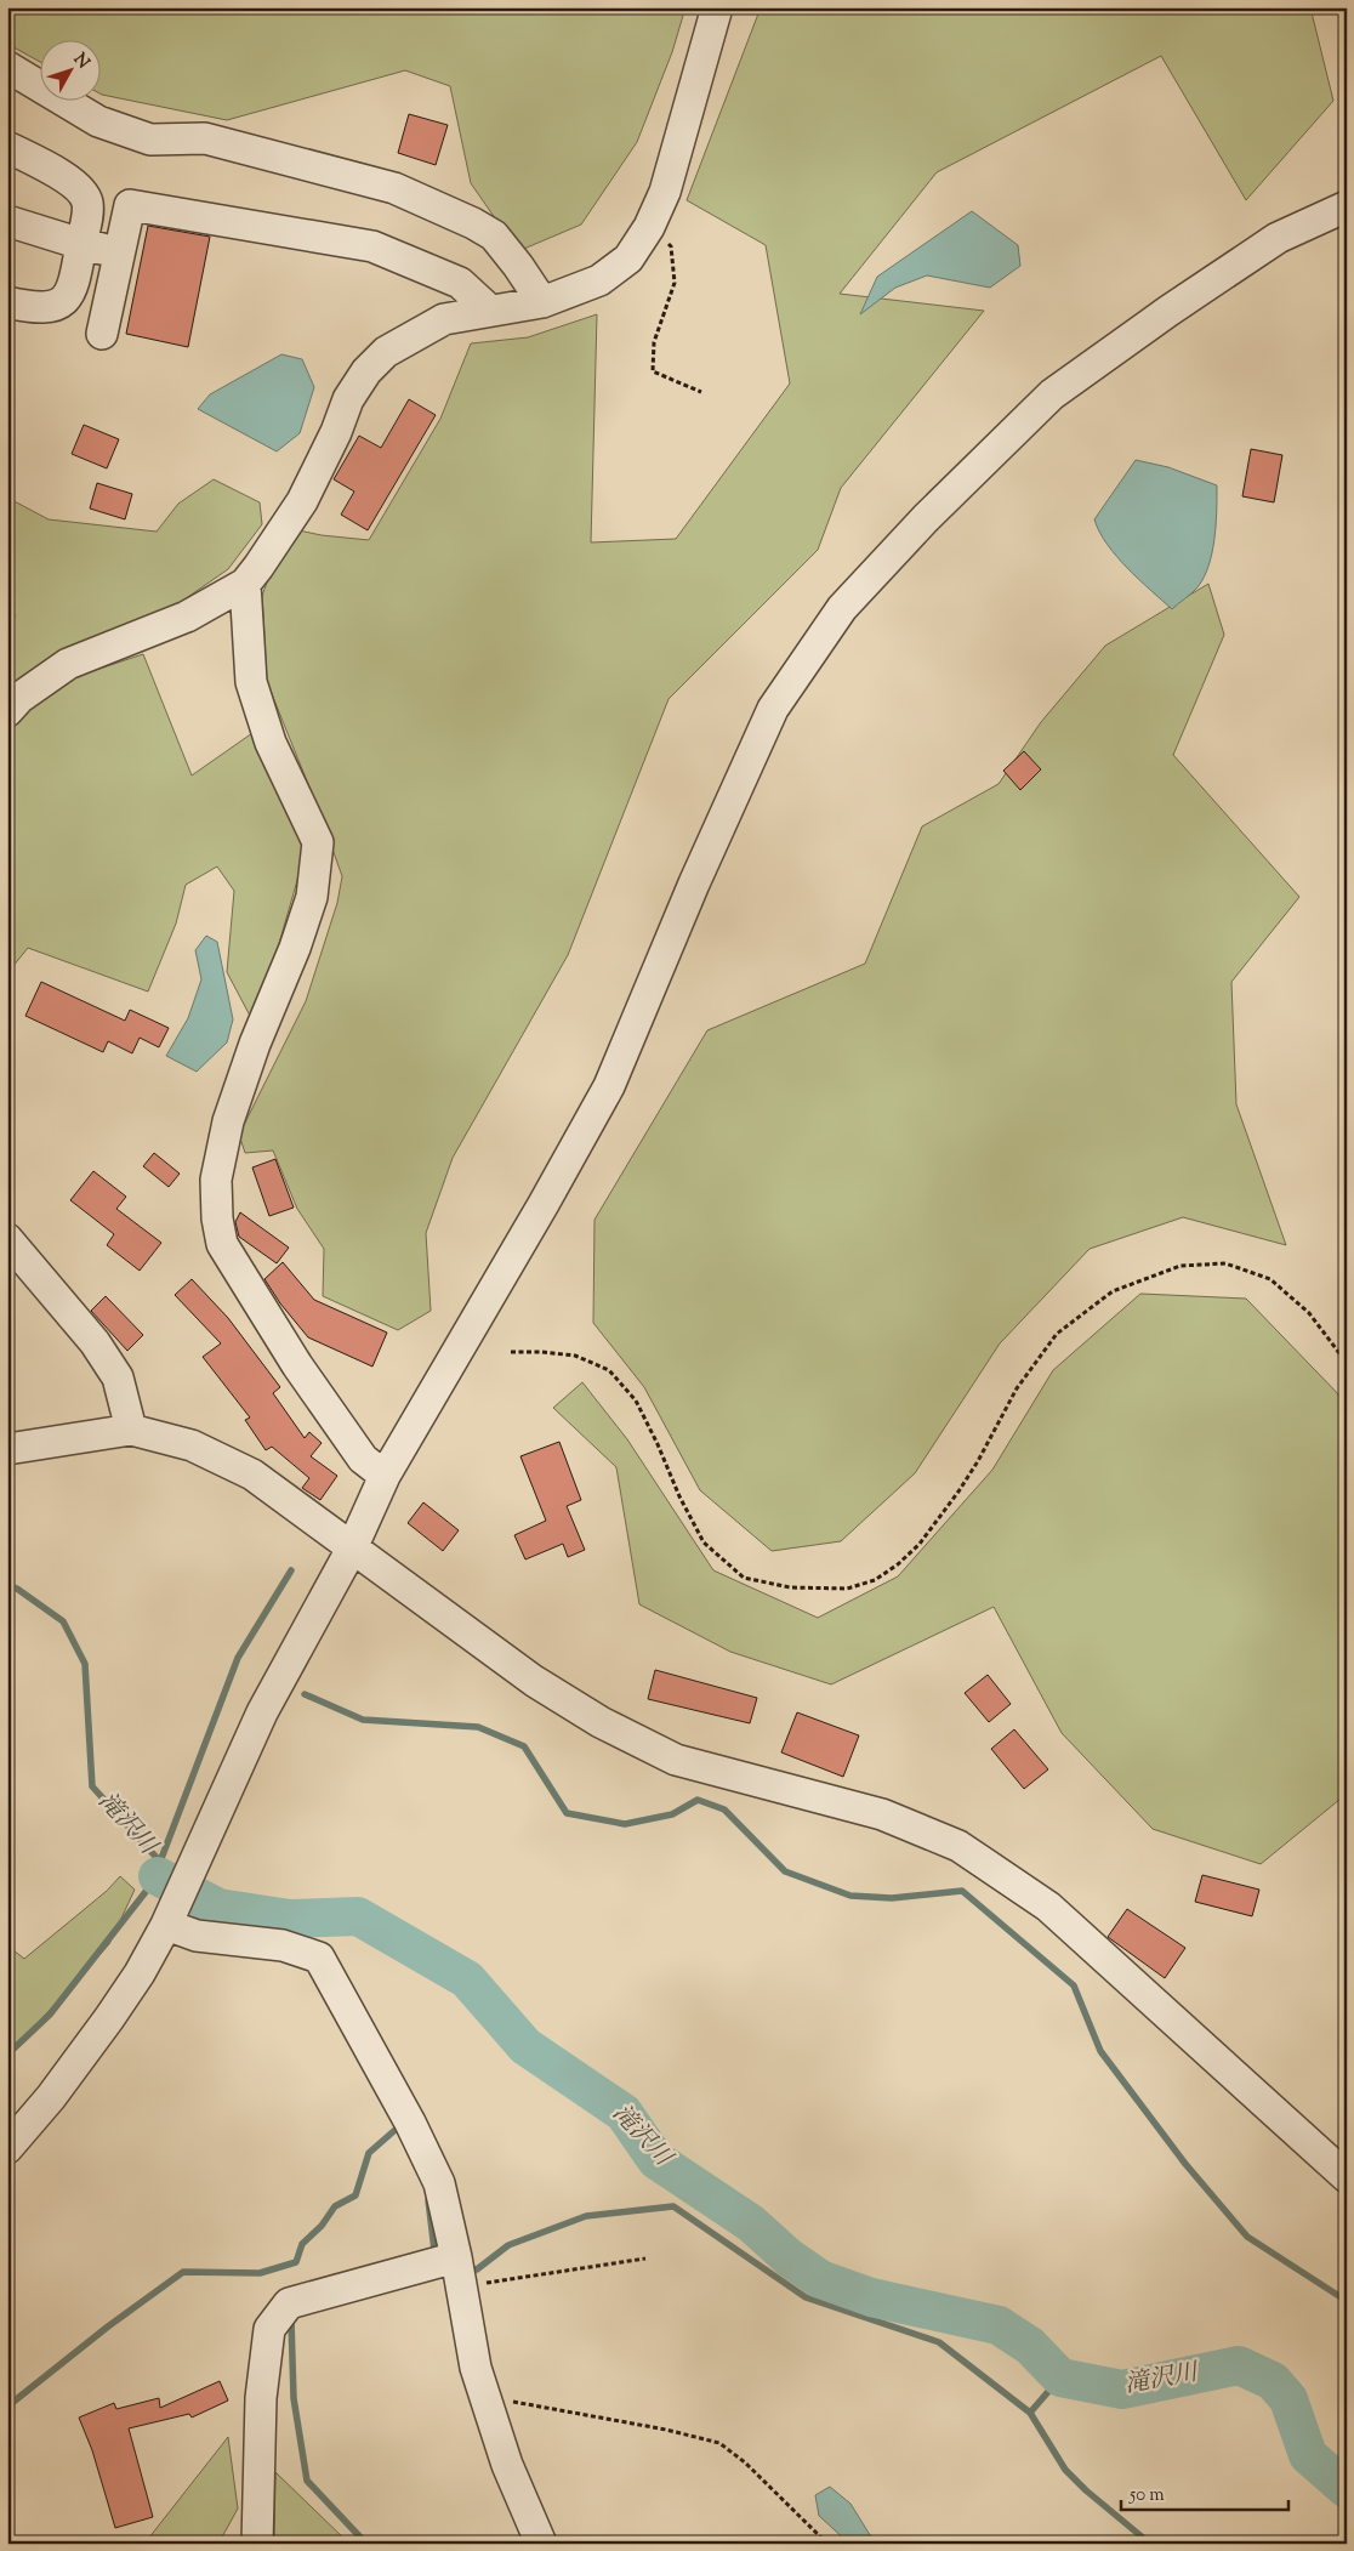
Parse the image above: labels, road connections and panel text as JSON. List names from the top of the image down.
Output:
{
  "water": ["滝沢川"],
  "scale_bar": "50 m",
  "north": "top right"
}
